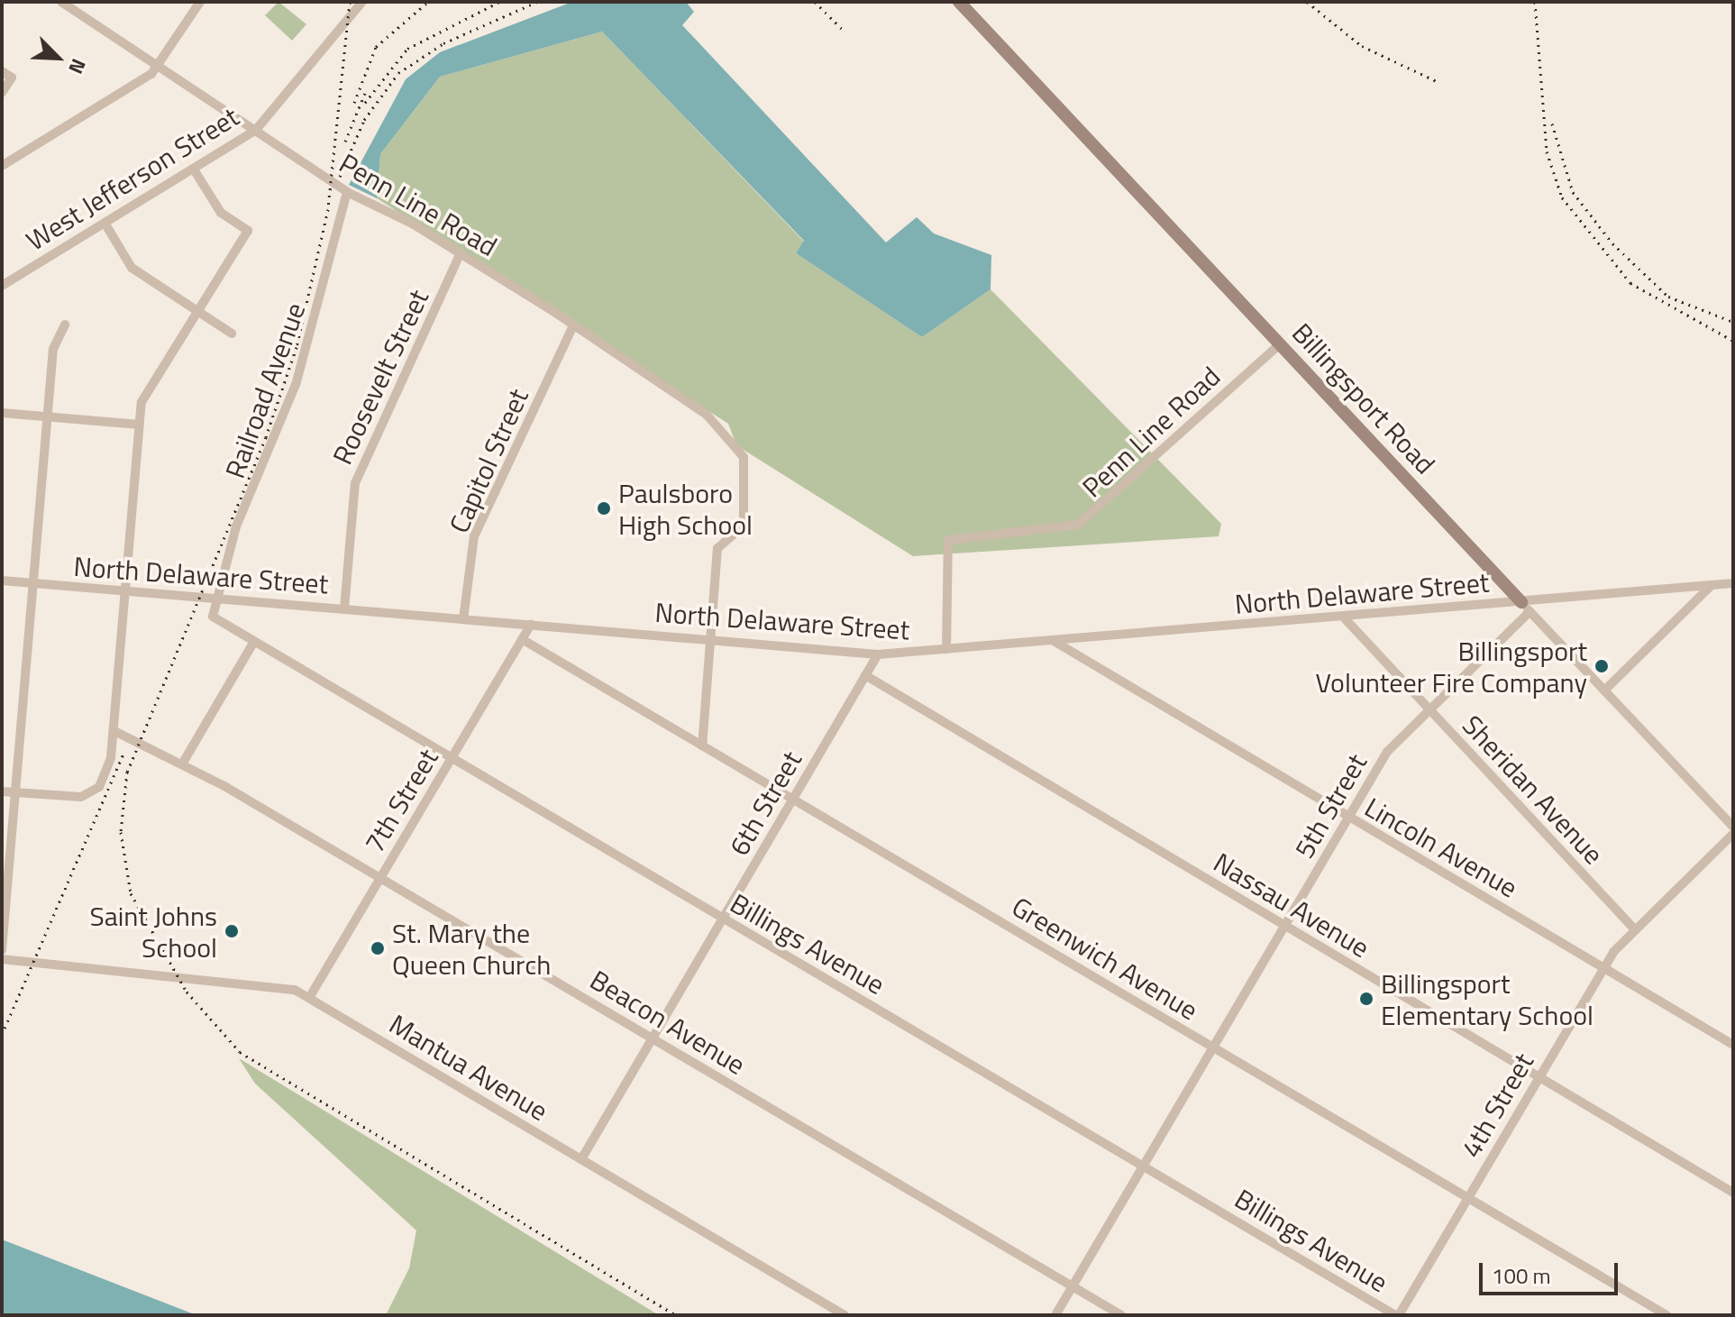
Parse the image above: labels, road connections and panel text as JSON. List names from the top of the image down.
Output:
{
  "streets": {
    "street": [
      "West Jefferson Street",
      "Penn Line Road",
      "Roosevelt Street",
      "Railroad Avenue",
      "Billingsport Road",
      "Capitol Street",
      "North Delaware Street",
      "Sheridan Avenue",
      "7th Street",
      "6th Street",
      "5th Street",
      "Lincoln Avenue",
      "Nassau Avenue",
      "Billings Avenue",
      "Greenwich Avenue",
      "Beacon Avenue",
      "Mantua Avenue",
      "4th Street"
    ]
  },
  "crossings": [
    ["West Jefferson Street", "Penn Line Road"],
    ["Penn Line Road", "Roosevelt Street"],
    ["Penn Line Road", "Railroad Avenue"],
    ["Penn Line Road", "Billingsport Road"],
    ["Penn Line Road", "Capitol Street"],
    ["Penn Line Road", "North Delaware Street"],
    ["Roosevelt Street", "North Delaware Street"],
    ["Railroad Avenue", "North Delaware Street"],
    ["Railroad Avenue", "Billings Avenue"],
    ["Billingsport Road", "North Delaware Street"],
    ["Billingsport Road", "5th Street"],
    ["Capitol Street", "North Delaware Street"],
    ["North Delaware Street", "Sheridan Avenue"],
    ["North Delaware Street", "7th Street"],
    ["North Delaware Street", "6th Street"],
    ["North Delaware Street", "5th Street"],
    ["North Delaware Street", "Lincoln Avenue"],
    ["North Delaware Street", "Billings Avenue"],
    ["Sheridan Avenue", "5th Street"],
    ["Sheridan Avenue", "4th Street"],
    ["7th Street", "Billings Avenue"],
    ["7th Street", "Greenwich Avenue"],
    ["7th Street", "Beacon Avenue"],
    ["7th Street", "Mantua Avenue"],
    ["6th Street", "Nassau Avenue"],
    ["6th Street", "Billings Avenue"],
    ["6th Street", "Greenwich Avenue"],
    ["6th Street", "Beacon Avenue"],
    ["6th Street", "Mantua Avenue"],
    ["5th Street", "Lincoln Avenue"],
    ["5th Street", "Nassau Avenue"],
    ["5th Street", "Billings Avenue"],
    ["5th Street", "Greenwich Avenue"],
    ["5th Street", "Beacon Avenue"],
    ["Lincoln Avenue", "4th Street"],
    ["Nassau Avenue", "4th Street"],
    ["Billings Avenue", "4th Street"],
    ["Greenwich Avenue", "4th Street"]
  ],
  "places": [
    "Paulsboro High School",
    "Billingsport Volunteer Fire Company",
    "Saint Johns School",
    "St. Mary the Queen Church",
    "Billingsport Elementary School"
  ],
  "scale_bar": "100 m",
  "north": "bottom right"
}
